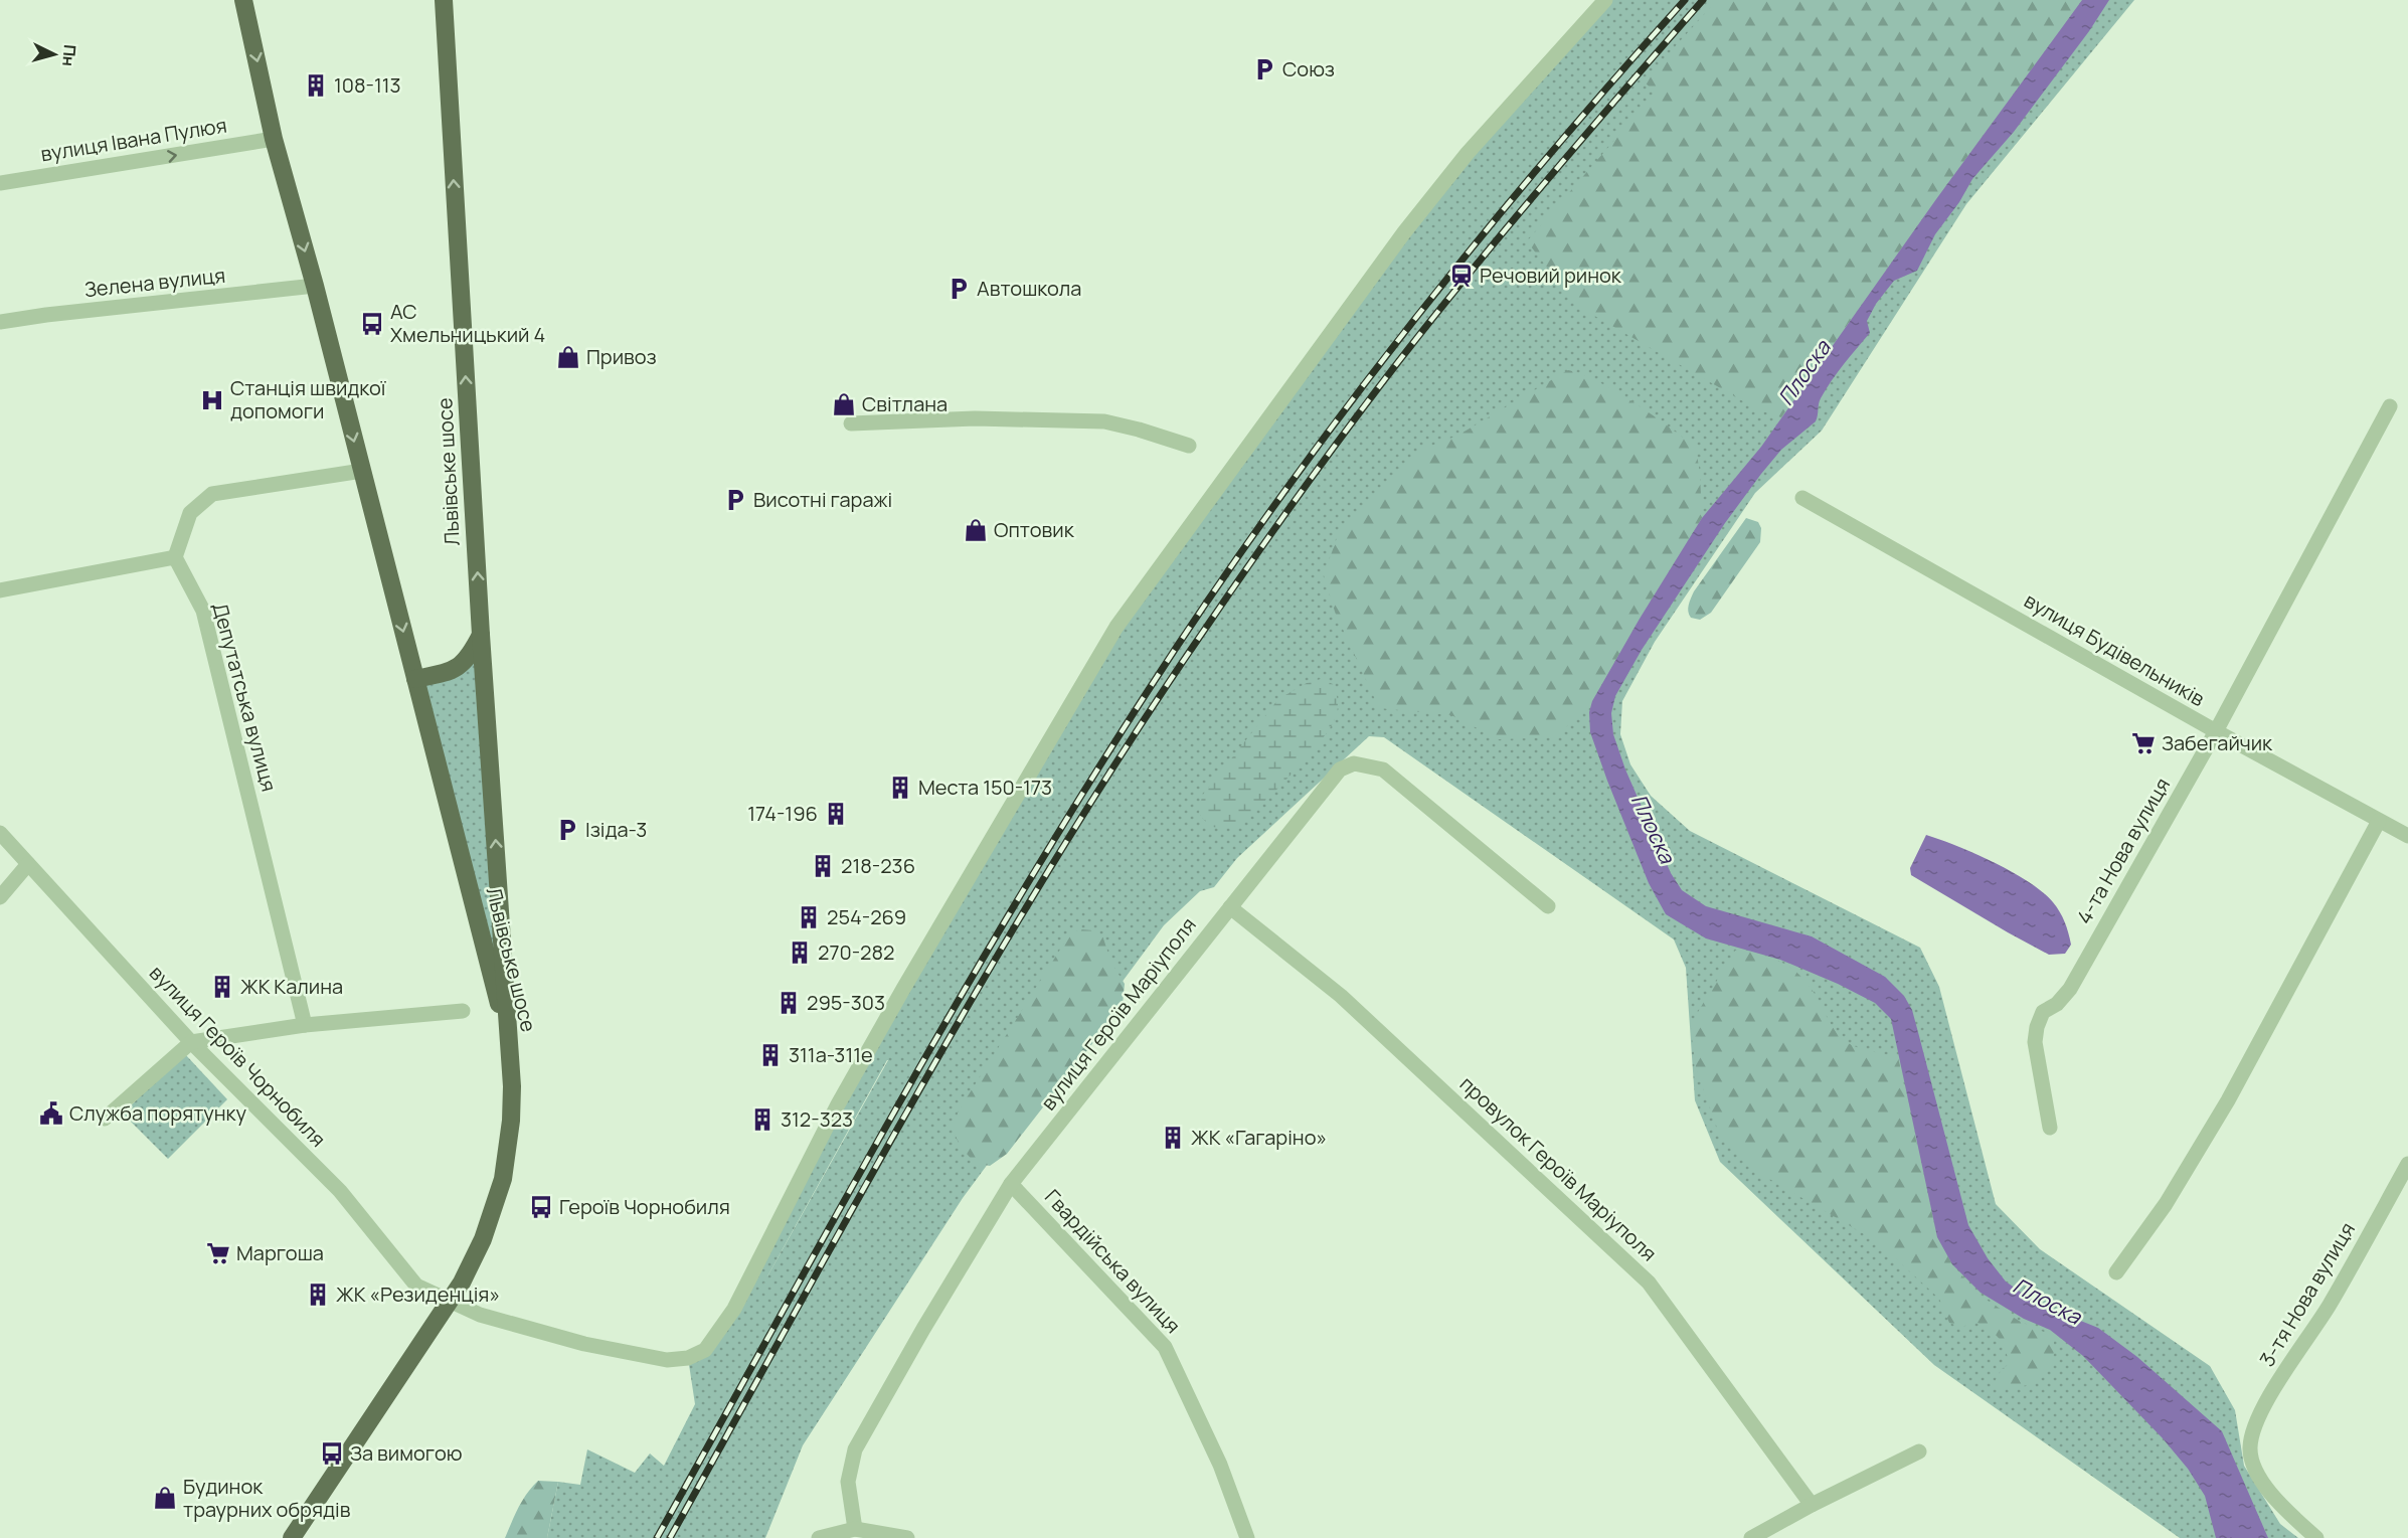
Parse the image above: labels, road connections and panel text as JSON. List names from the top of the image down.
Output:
{
  "streets": {
    "main road": ["Львівське шосе"],
    "street": [
      "вулиця Івана Пулюя",
      "Зелена вулиця",
      "вулиця Будівельників",
      "Депутатська вулиця",
      "4-та Нова вулиця",
      "вулиця Героїв Маріуполя",
      "вулиця Героїв Чорнобиля",
      "провулок Героїв Маріуполя",
      "Гвардійська вулиця",
      "3-тя Нова вулиця"
    ]
  },
  "crossings": [
    ["вулиця Івана Пулюя", "Львівське шосе"],
    ["Зелена вулиця", "Львівське шосе"],
    ["вулиця Будівельників", "4-та Нова вулиця"],
    ["вулиця Героїв Маріуполя", "провулок Героїв Маріуполя"],
    ["вулиця Героїв Маріуполя", "Гвардійська вулиця"]
  ],
  "one_way": ["вулиця Івана Пулюя"],
  "water": ["Плоска"],
  "places": {
    "parking": [
      "Союз",
      "Автошкола",
      "Висотні гаражі",
      "Ізіда-3"
    ],
    "building": [
      "108-113",
      "Места 150-173",
      "174-196",
      "218-236",
      "254-269",
      "270-282",
      "ЖК Калина",
      "295-303",
      "311а-311е",
      "312-323",
      "ЖК «Гагаріно»",
      "ЖК «Резиденція»"
    ],
    "station": ["Речовий ринок"],
    "bus stop": ["АС Хмельницький 4", "Героїв Чорнобиля", "За вимогою"],
    "shop": [
      "Привоз",
      "Світлана",
      "Оптовик",
      "Будинок траурних обрядів"
    ],
    "hospital": ["Станція швидкої допомоги"],
    "supermarket": ["Забегайчик", "Маргоша"],
    "public building": ["Служба порятунку"]
  },
  "north": "right"
}
